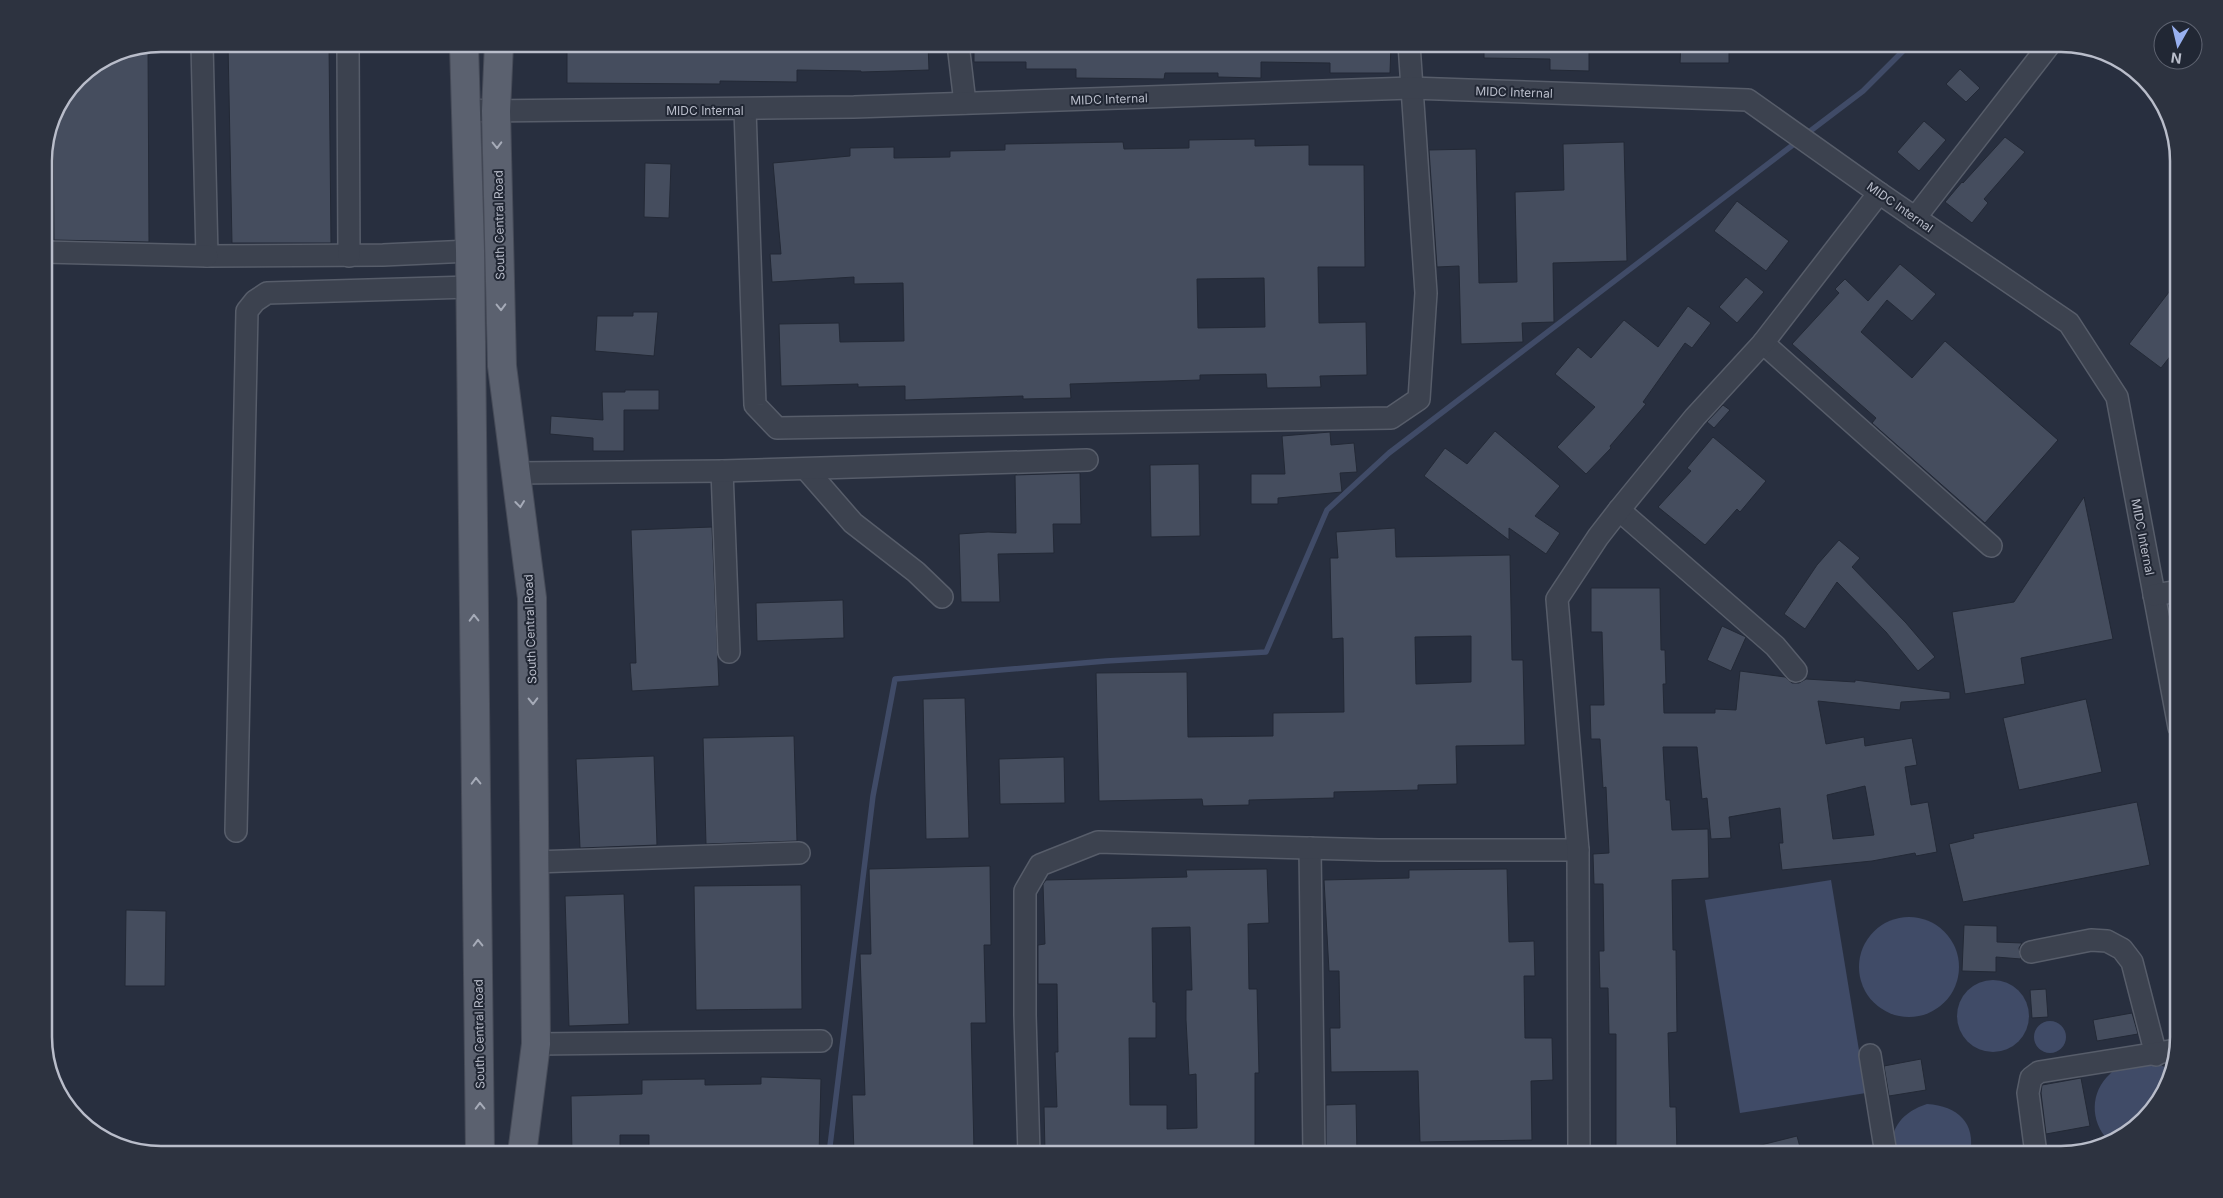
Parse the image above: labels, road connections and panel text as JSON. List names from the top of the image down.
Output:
{
  "streets": {
    "main road": ["South Central Road"],
    "street": ["MIDC Internal"]
  },
  "crossings": [
    ["MIDC Internal", "South Central Road"]
  ],
  "north": "bottom"
}
